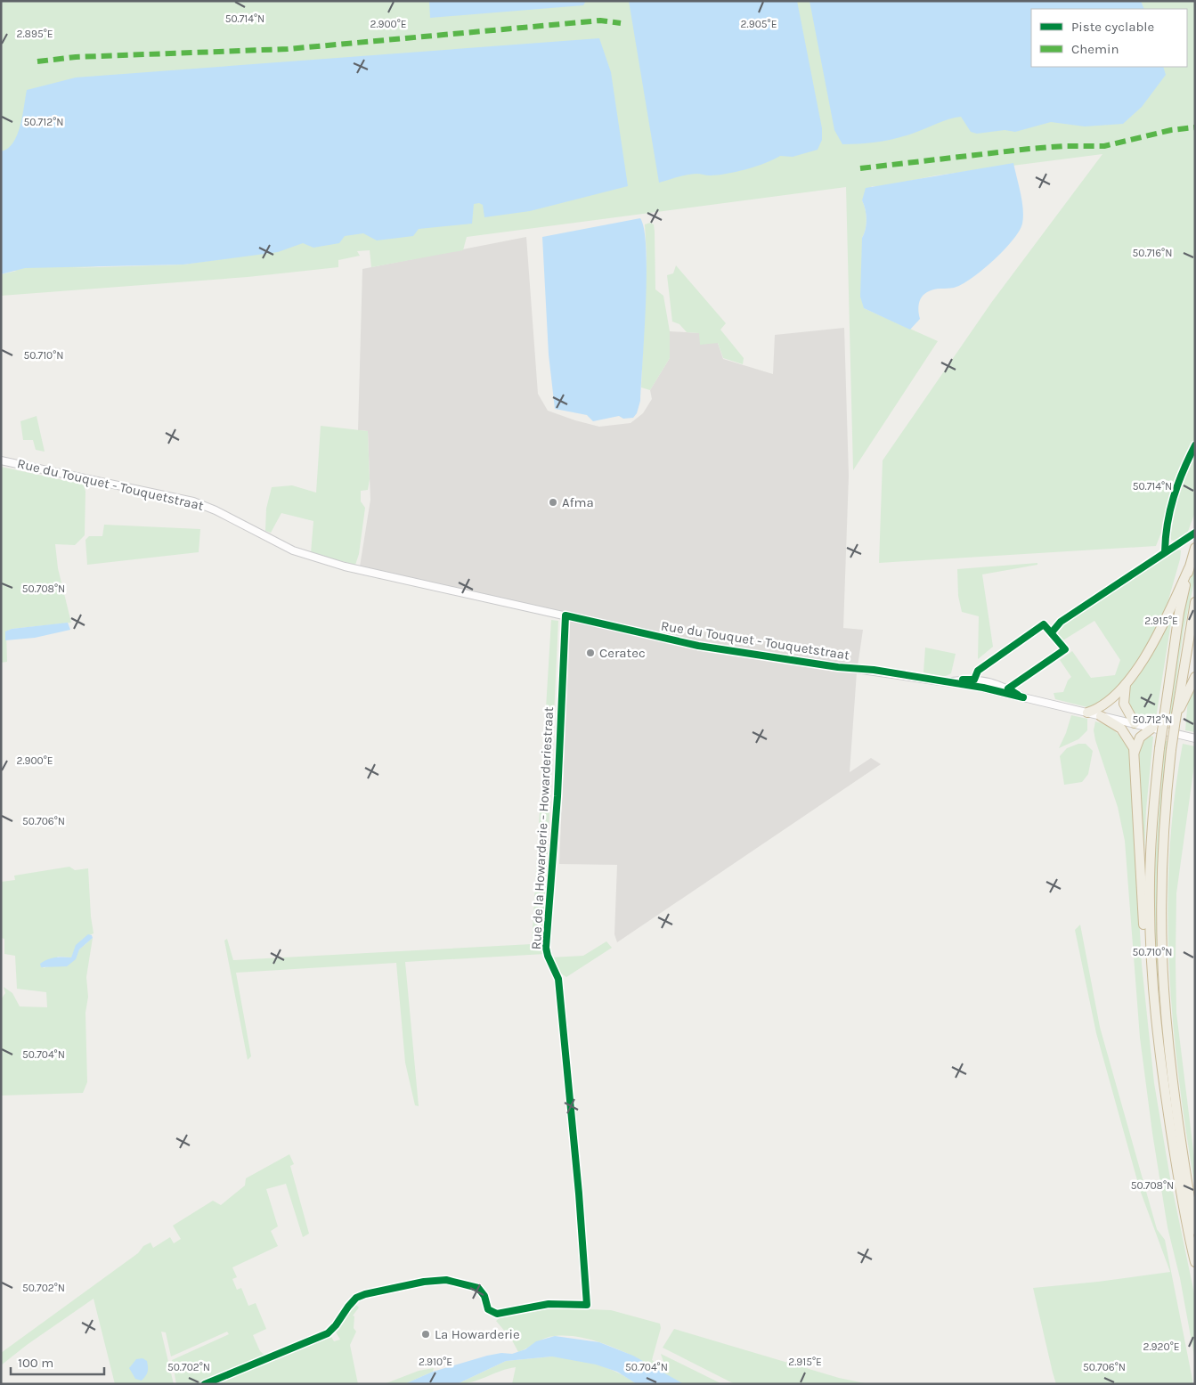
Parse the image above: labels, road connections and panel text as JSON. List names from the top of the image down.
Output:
{
  "streets": {
    "main road": ["Rue du Touquet - Touquetstraat"],
    "street": ["Rue de la Howarderie - Howarderiestraat"]
  },
  "crossings": [
    ["Rue du Touquet - Touquetstraat", "Rue de la Howarderie - Howarderiestraat"]
  ],
  "places": ["Afma", "Ceratec", "La Howarderie"],
  "legend": ["Piste cyclable", "Chemin"],
  "scale_bar": "100 m",
  "coordinates": [
    "50.714°N",
    "2.900°E",
    "2.905°E",
    "2.895°E",
    "50.712°N",
    "50.716°N",
    "50.710°N",
    "50.708°N",
    "2.915°E",
    "50.706°N",
    "50.704°N",
    "50.702°N",
    "2.920°E",
    "2.910°E"
  ]
}
